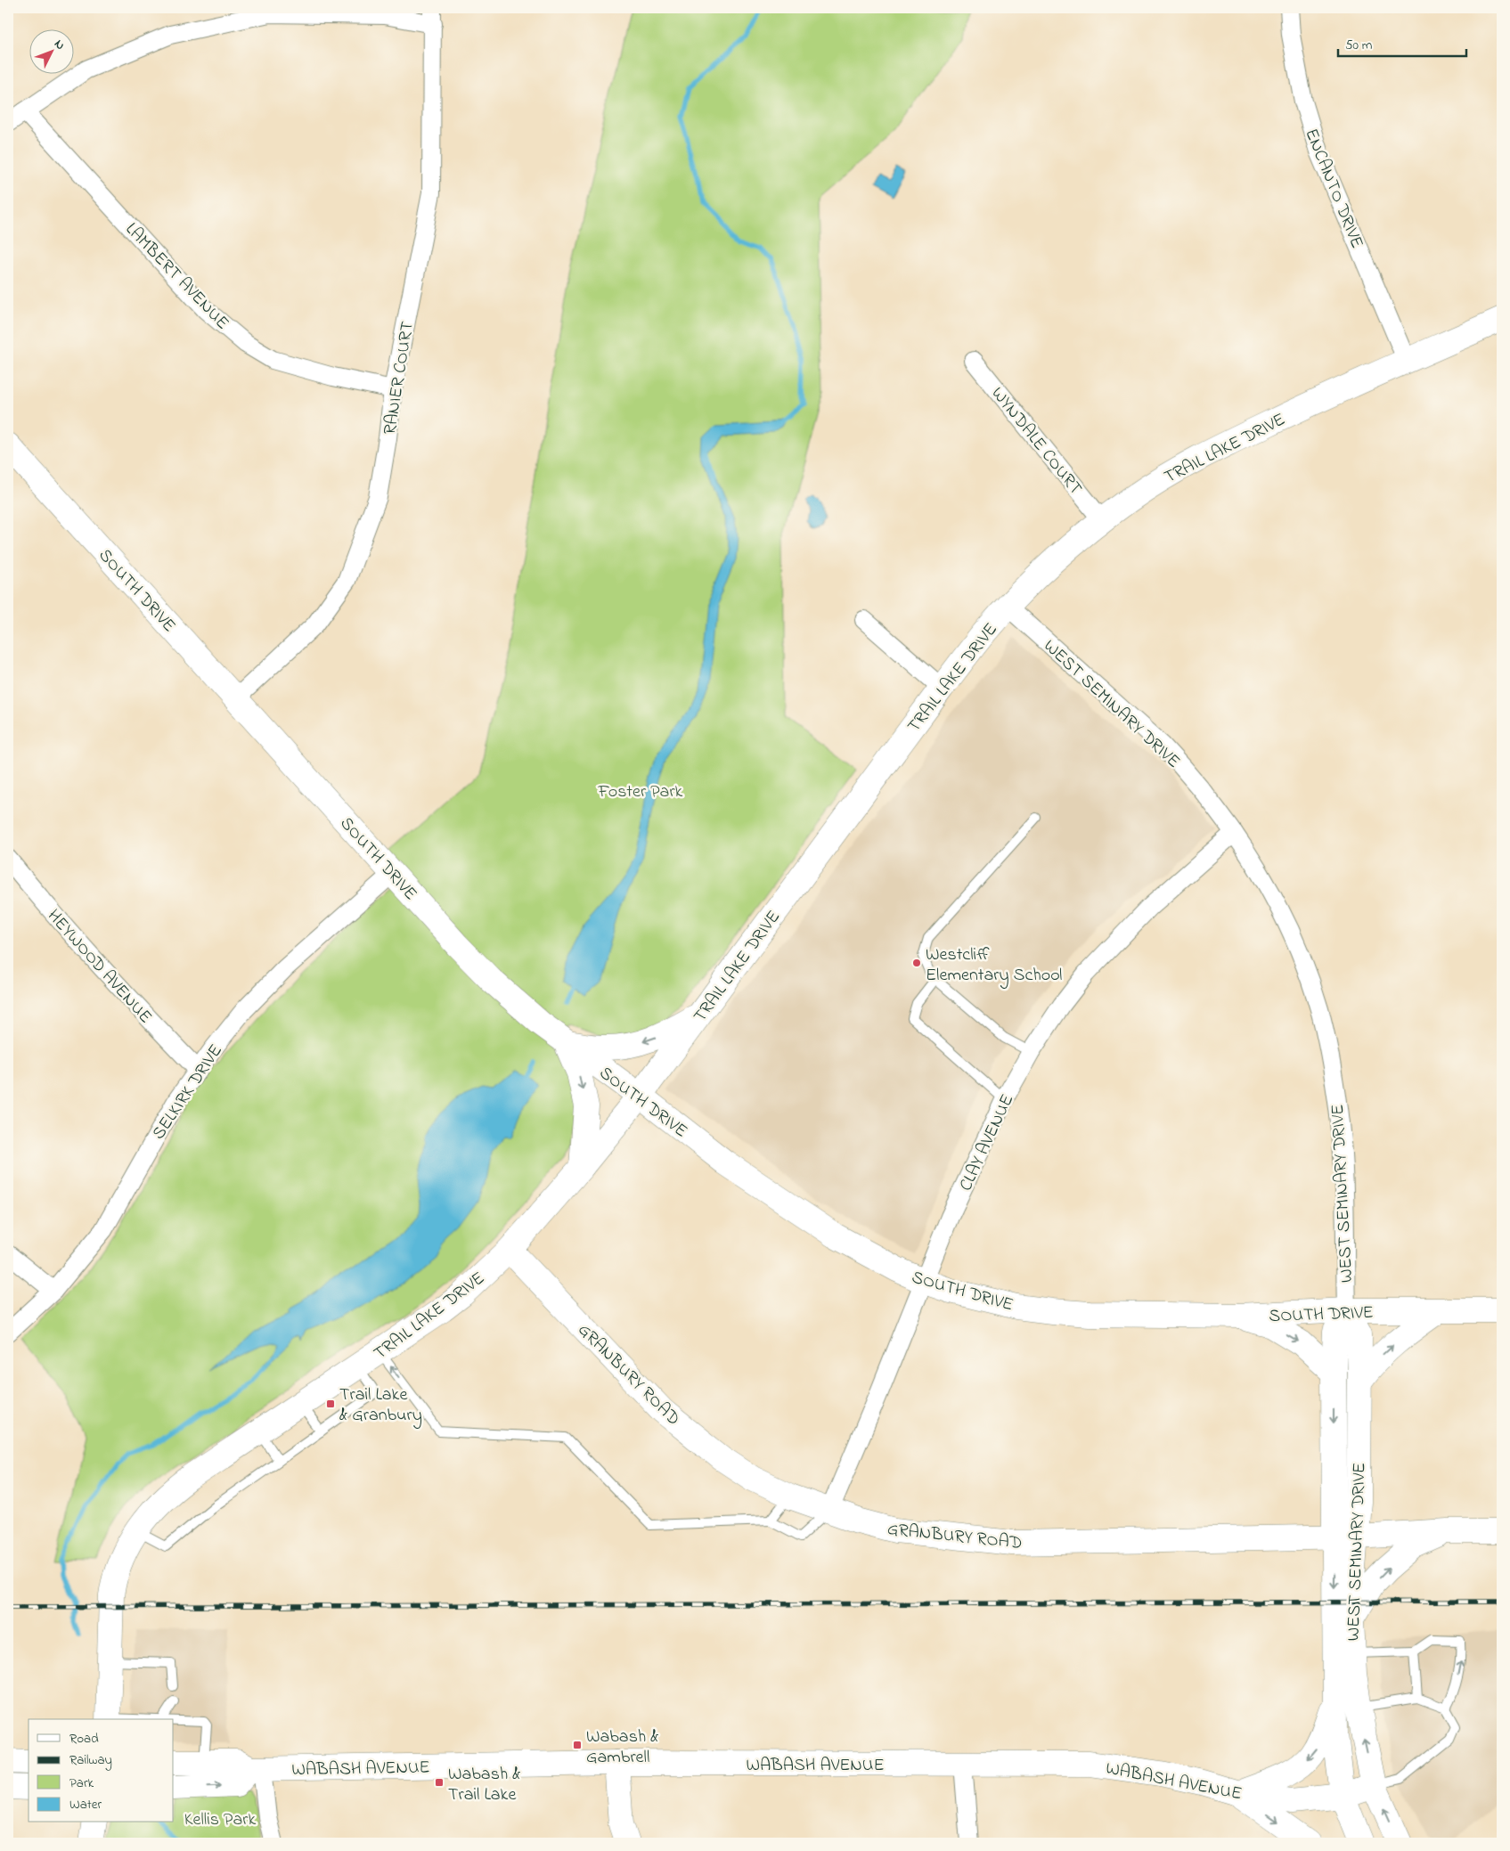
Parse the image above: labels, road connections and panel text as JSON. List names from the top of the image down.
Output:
{
  "streets": {
    "street": [
      "ENCANTO DRIVE",
      "LAMBERT AVENUE",
      "RANIER COURT",
      "WYNDALE COURT",
      "TRAIL LAKE DRIVE",
      "SOUTH DRIVE",
      "WEST SEMINARY DRIVE",
      "HEYWOOD AVENUE",
      "SELKIRK DRIVE",
      "CLAY AVENUE",
      "GRANBURY ROAD",
      "WABASH AVENUE"
    ]
  },
  "crossings": [
    ["ENCANTO DRIVE", "TRAIL LAKE DRIVE"],
    ["LAMBERT AVENUE", "RANIER COURT"],
    ["RANIER COURT", "SOUTH DRIVE"],
    ["WYNDALE COURT", "TRAIL LAKE DRIVE"],
    ["TRAIL LAKE DRIVE", "SOUTH DRIVE"],
    ["TRAIL LAKE DRIVE", "WEST SEMINARY DRIVE"],
    ["TRAIL LAKE DRIVE", "GRANBURY ROAD"],
    ["SOUTH DRIVE", "WEST SEMINARY DRIVE"],
    ["SOUTH DRIVE", "SELKIRK DRIVE"],
    ["SOUTH DRIVE", "CLAY AVENUE"],
    ["WEST SEMINARY DRIVE", "CLAY AVENUE"],
    ["WEST SEMINARY DRIVE", "GRANBURY ROAD"],
    ["WEST SEMINARY DRIVE", "WABASH AVENUE"],
    ["HEYWOOD AVENUE", "SELKIRK DRIVE"],
    ["CLAY AVENUE", "GRANBURY ROAD"]
  ],
  "parks": ["Foster Park", "Kellis Park"],
  "places": {
    "other": ["Westcliff Elementary School"],
    "transit": ["Trail Lake & Granbury", "Wabash & Gambrell", "Wabash & Trail Lake"]
  },
  "legend": [
    "Road",
    "Railway",
    "Park",
    "Water"
  ],
  "scale_bar": "50 m",
  "north": "top right"
}
